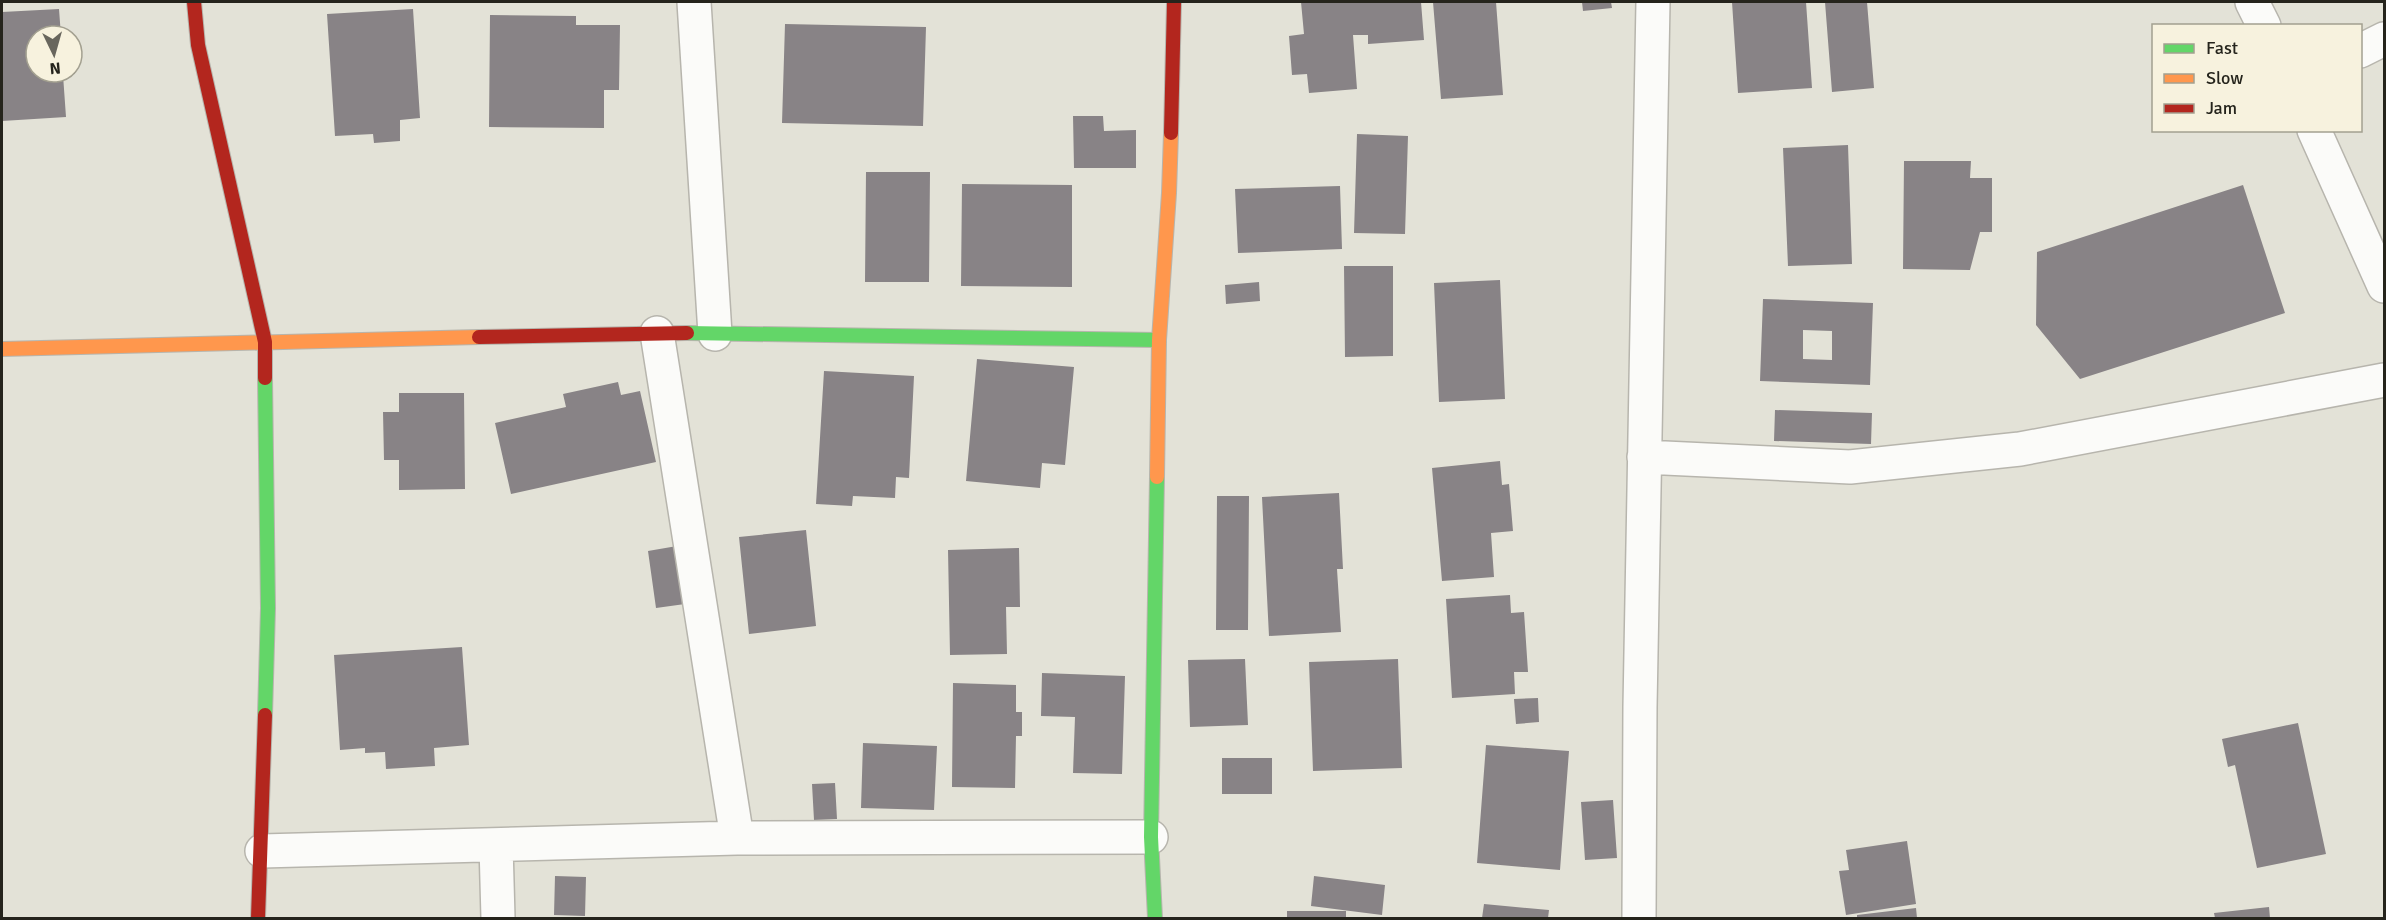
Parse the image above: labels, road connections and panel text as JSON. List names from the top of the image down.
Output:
{
  "legend": ["Fast", "Slow", "Jam"],
  "north": "bottom"
}
